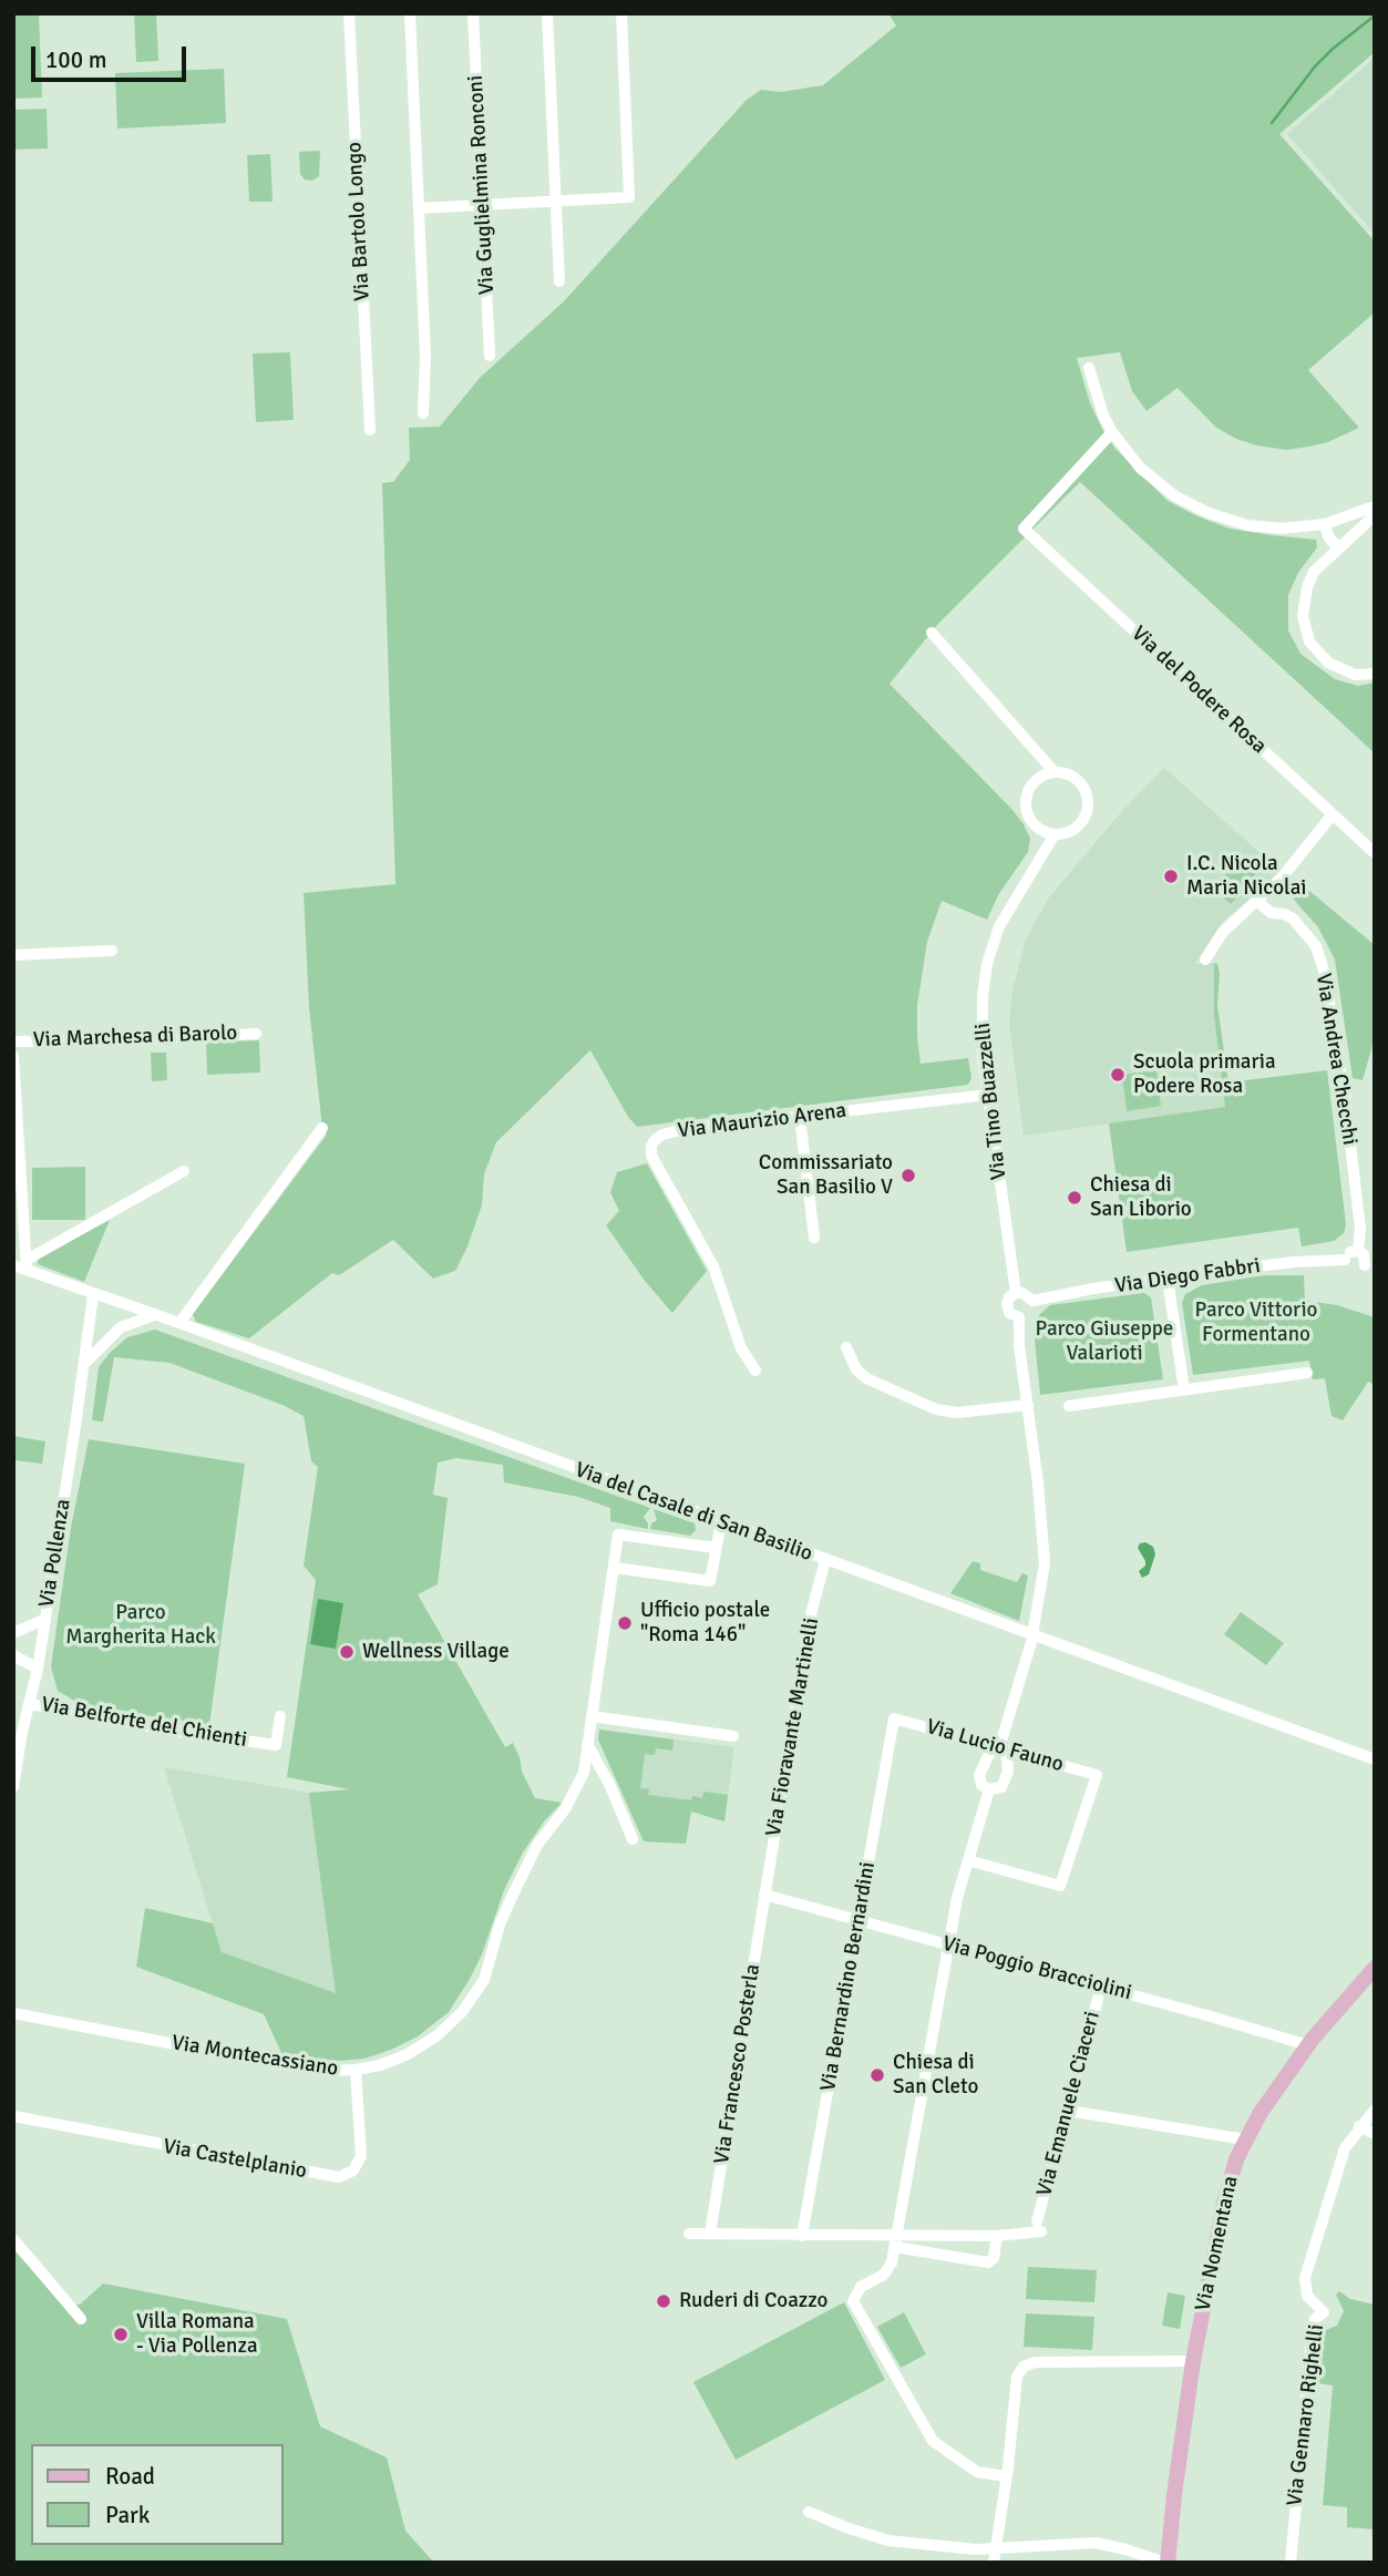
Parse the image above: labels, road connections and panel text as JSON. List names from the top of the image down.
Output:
{
  "streets": {
    "main road": ["Via Nomentana"],
    "street": [
      "Via Guglielmina Ronconi",
      "Via Bartolo Longo",
      "Via del Podere Rosa",
      "Via Marchesa di Barolo",
      "Via Andrea Checchi",
      "Via Tino Buazzelli",
      "Via Maurizio Arena",
      "Via Diego Fabbri",
      "Via del Casale di San Basilio",
      "Via Pollenza",
      "Via Belforte del Chienti",
      "Via Fioravante Martinelli",
      "Via Lucio Fauno",
      "Via Poggio Bracciolini",
      "Via Bernardino Bernardini",
      "Via Montecassiano",
      "Via Francesco Posterla",
      "Via Emanuele Ciaceri",
      "Via Castelplanio",
      "Via Gennaro Righelli"
    ]
  },
  "crossings": [
    ["Via Andrea Checchi", "Via Diego Fabbri"],
    ["Via Tino Buazzelli", "Via Maurizio Arena"],
    ["Via Tino Buazzelli", "Via Diego Fabbri"],
    ["Via del Casale di San Basilio", "Via Pollenza"],
    ["Via del Casale di San Basilio", "Via Fioravante Martinelli"],
    ["Via Pollenza", "Via Belforte del Chienti"],
    ["Via Fioravante Martinelli", "Via Poggio Bracciolini"],
    ["Via Fioravante Martinelli", "Via Francesco Posterla"],
    ["Via Lucio Fauno", "Via Bernardino Bernardini"],
    ["Via Poggio Bracciolini", "Via Bernardino Bernardini"],
    ["Via Poggio Bracciolini", "Via Francesco Posterla"],
    ["Via Poggio Bracciolini", "Via Emanuele Ciaceri"],
    ["Via Poggio Bracciolini", "Via Nomentana"],
    ["Via Montecassiano", "Via Castelplanio"]
  ],
  "parks": ["Parco Vittorio Formentano", "Parco Giuseppe Valarioti", "Parco Margherita Hack"],
  "places": [
    "I.C. Nicola Maria Nicolai",
    "Scuola primaria Podere Rosa",
    "Commissariato San Basilio V",
    "Chiesa di San Liborio",
    "Ufficio postale \"Roma 146\"",
    "Wellness Village",
    "Chiesa di San Cleto",
    "Ruderi di Coazzo",
    "Villa Romana - Via Pollenza"
  ],
  "legend": ["Road", "Park"],
  "scale_bar": "100 m"
}
